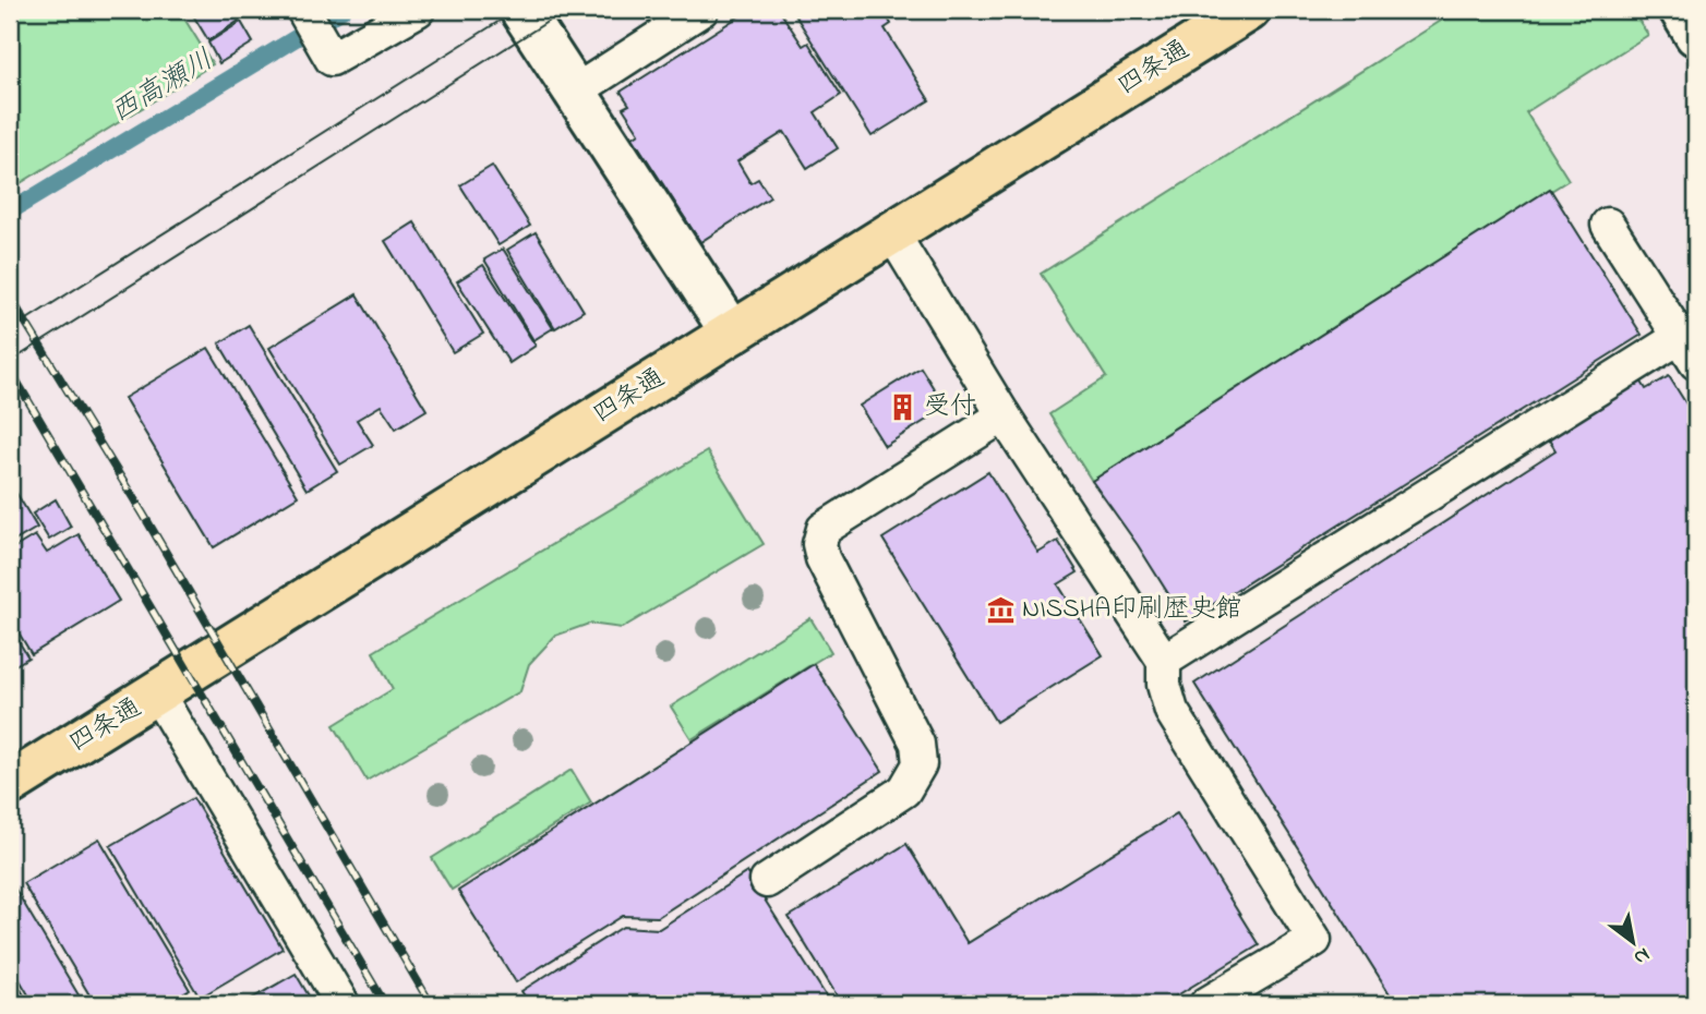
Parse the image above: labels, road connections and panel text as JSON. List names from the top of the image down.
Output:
{
  "streets": {
    "main road": ["四条通"]
  },
  "water": ["西高瀬川"],
  "places": {
    "building": ["受付"],
    "museum": ["NISSHA印刷歴史館"]
  },
  "north": "bottom right"
}
